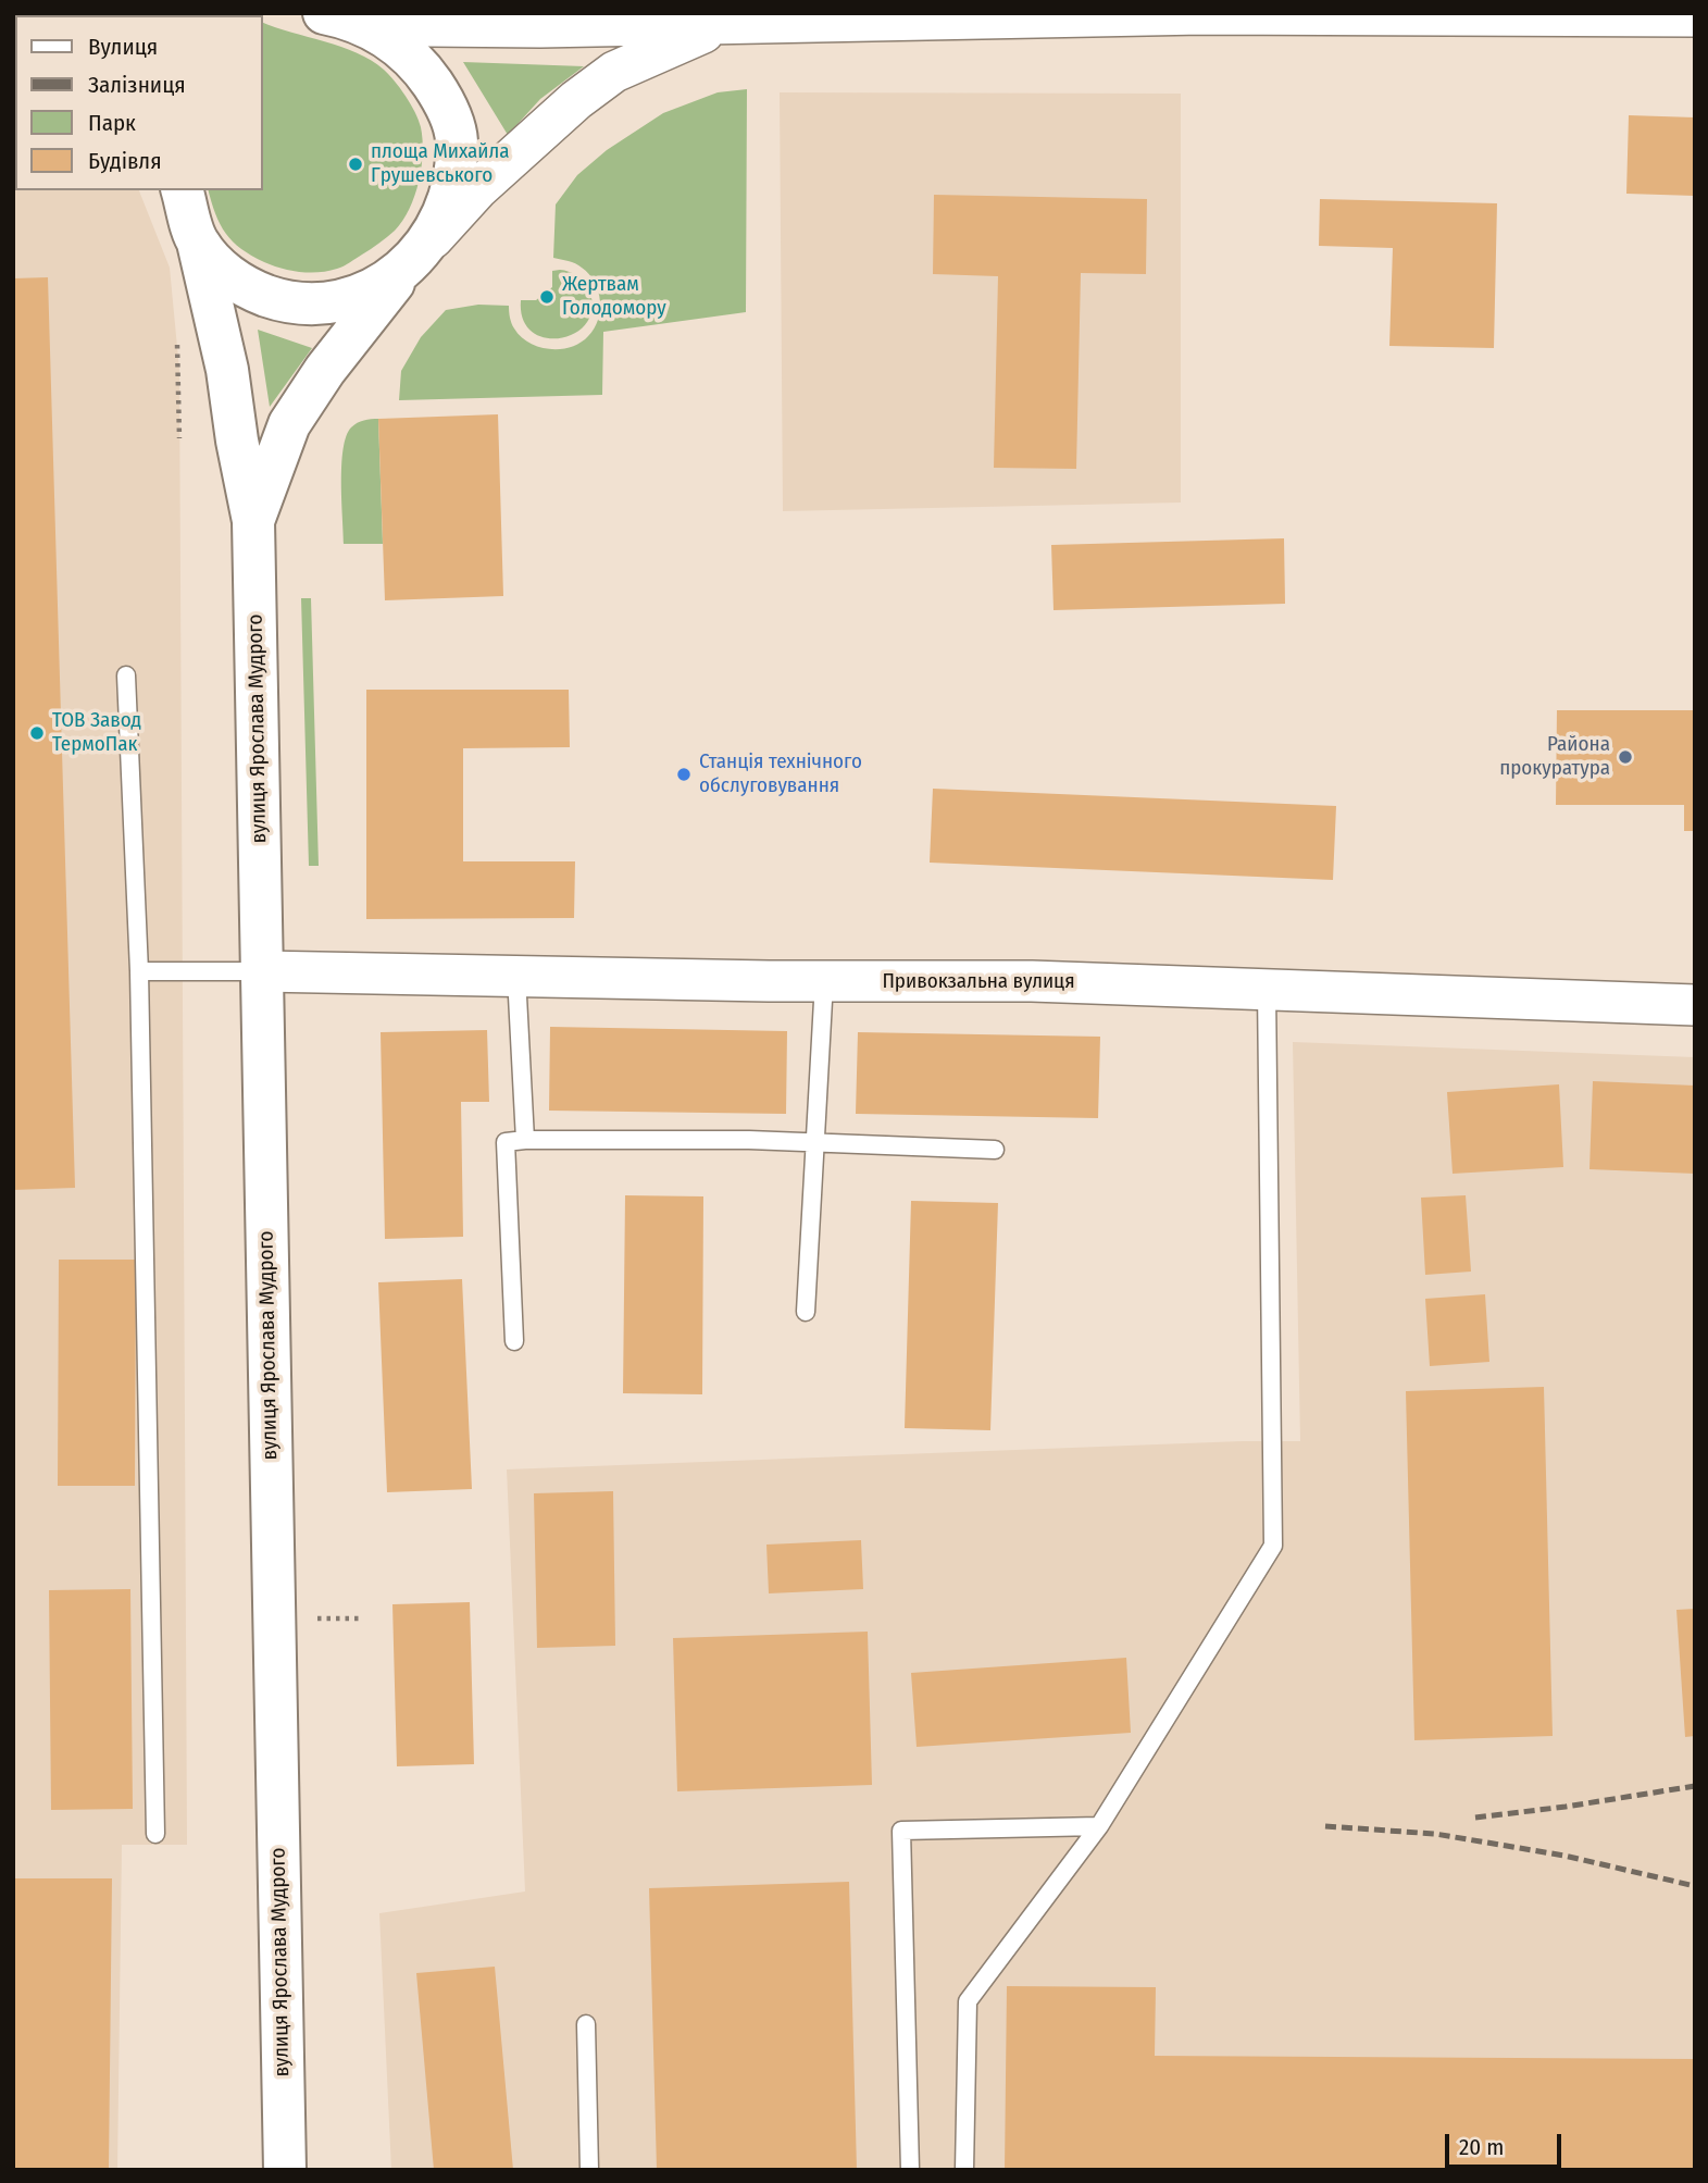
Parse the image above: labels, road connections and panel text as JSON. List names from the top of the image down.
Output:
{
  "streets": {
    "main road": ["вулиця Ярослава Мудрого"],
    "street": ["Привокзальна вулиця"]
  },
  "crossings": [
    ["вулиця Ярослава Мудрого", "Привокзальна вулиця"]
  ],
  "places": [
    "площа Михайла Грушевського",
    "Жертвам Голодомору",
    "ТОВ Завод ТермоПак",
    "Района прокуратура",
    "Станція технічного обслуговування"
  ],
  "legend": [
    "Вулиця",
    "Залізниця",
    "Парк",
    "Будівля"
  ],
  "scale_bar": "20 m"
}
